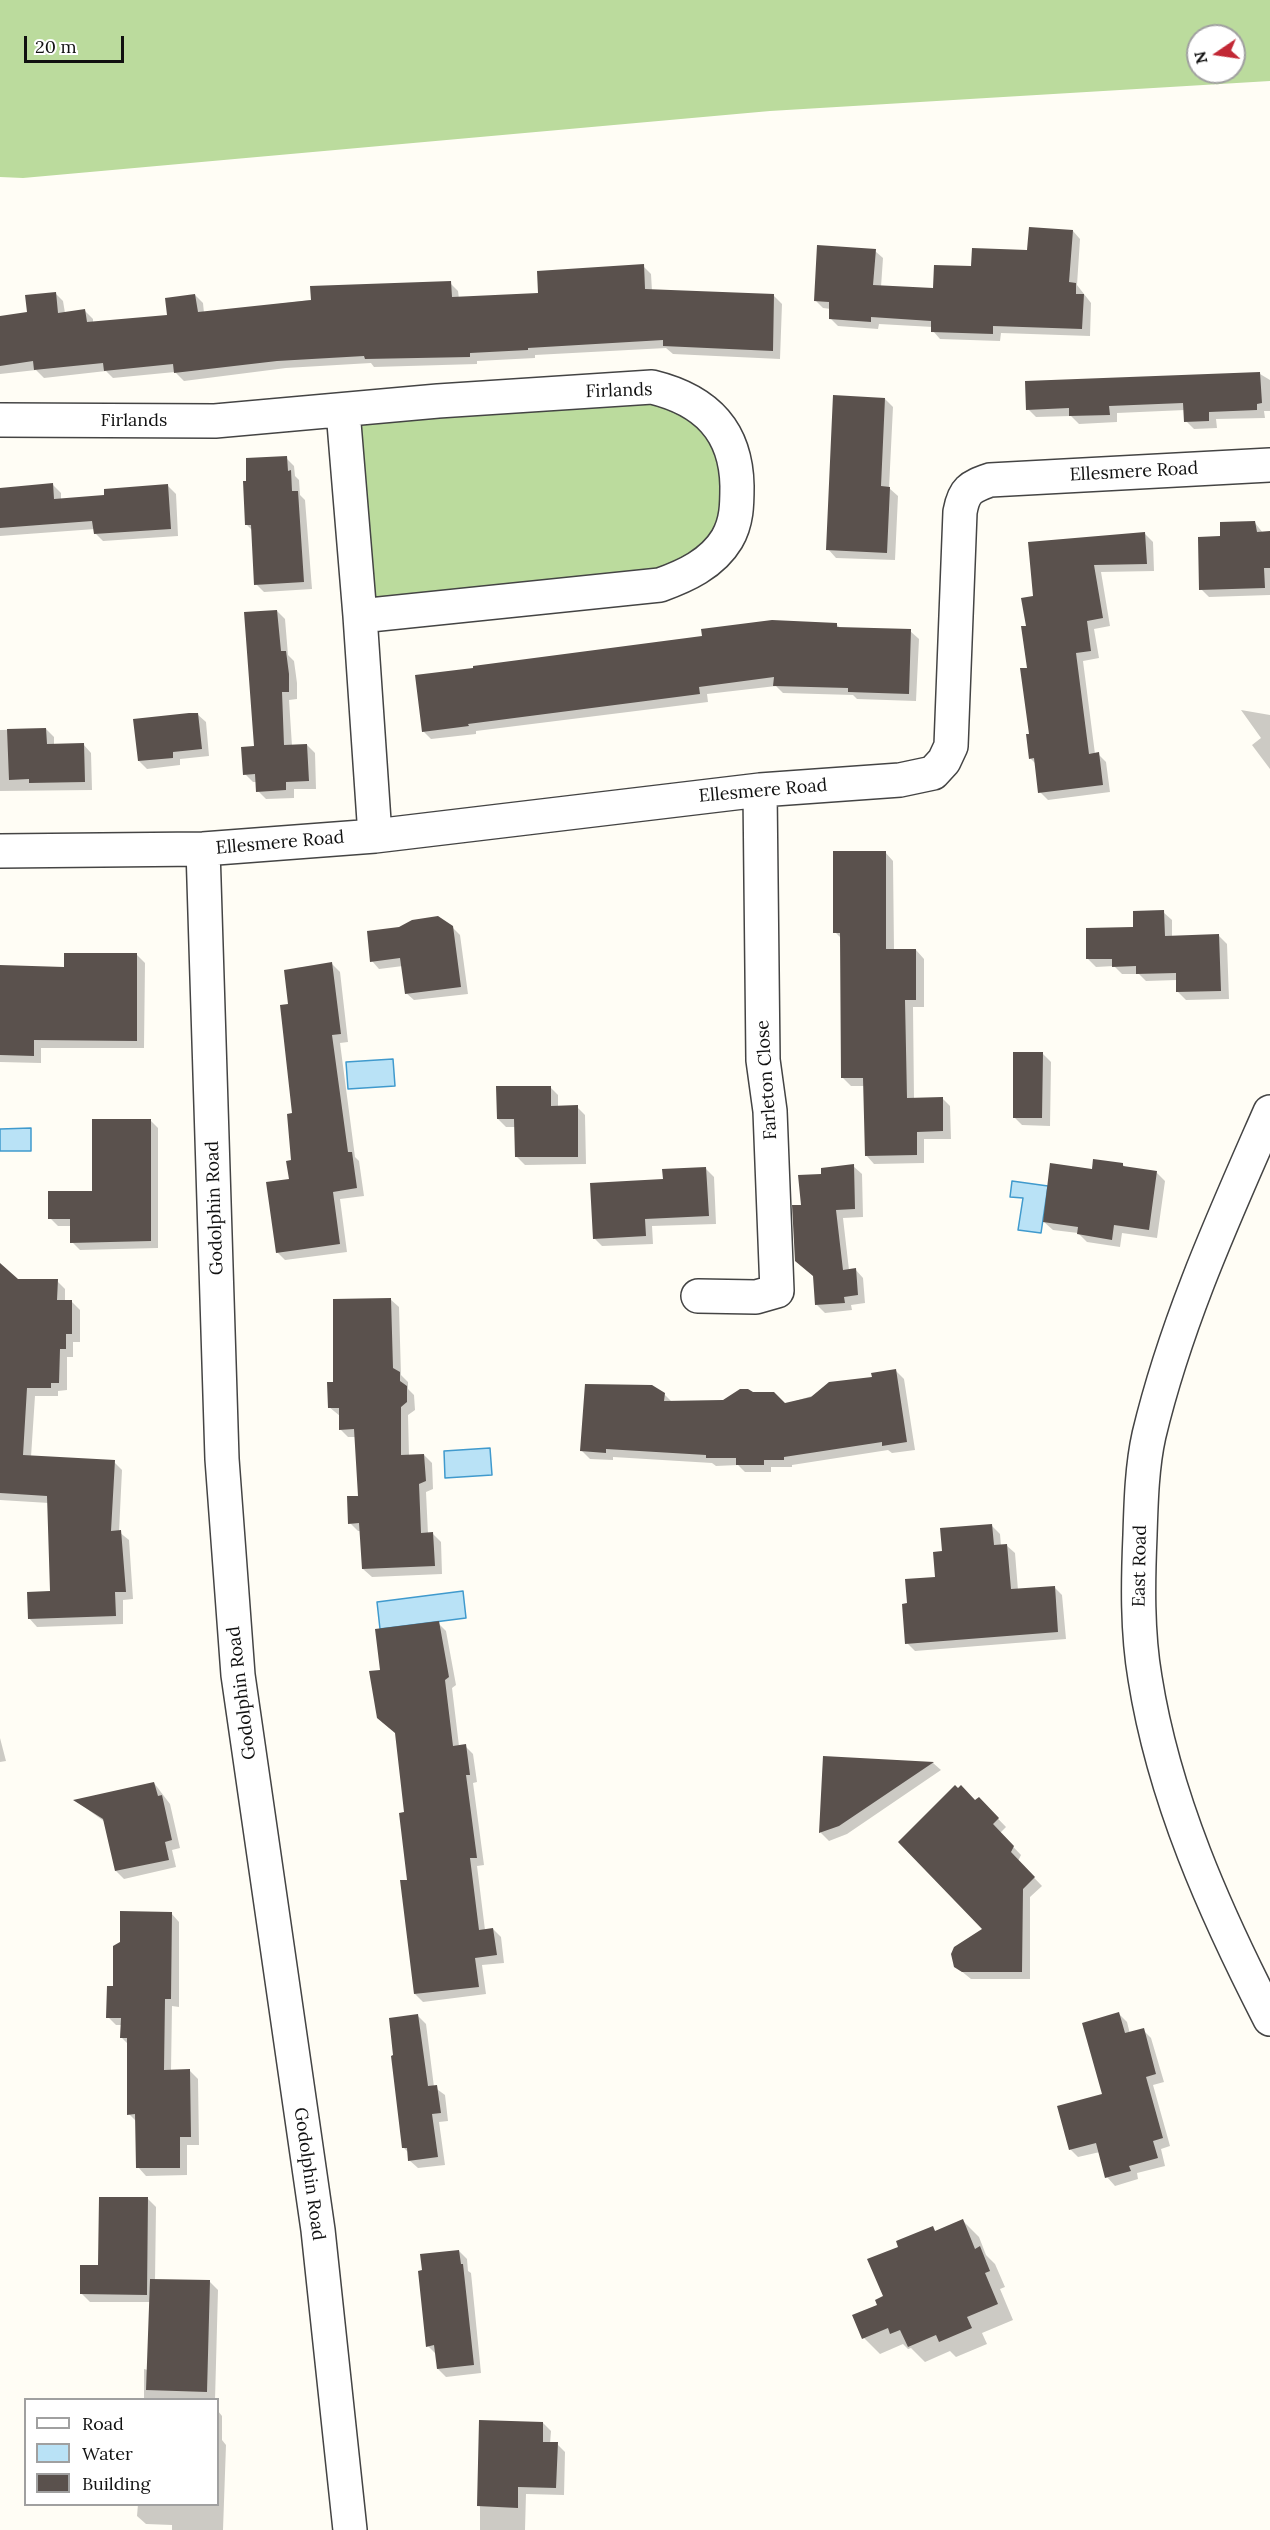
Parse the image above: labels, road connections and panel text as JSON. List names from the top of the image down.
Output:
{
  "streets": {
    "street": [
      "Firlands",
      "Ellesmere Road",
      "Farleton Close",
      "Godolphin Road",
      "East Road"
    ]
  },
  "crossings": [
    ["Ellesmere Road", "Farleton Close"],
    ["Ellesmere Road", "Godolphin Road"]
  ],
  "legend": ["Road", "Water", "Building"],
  "scale_bar": "20 m",
  "north": "left"
}
